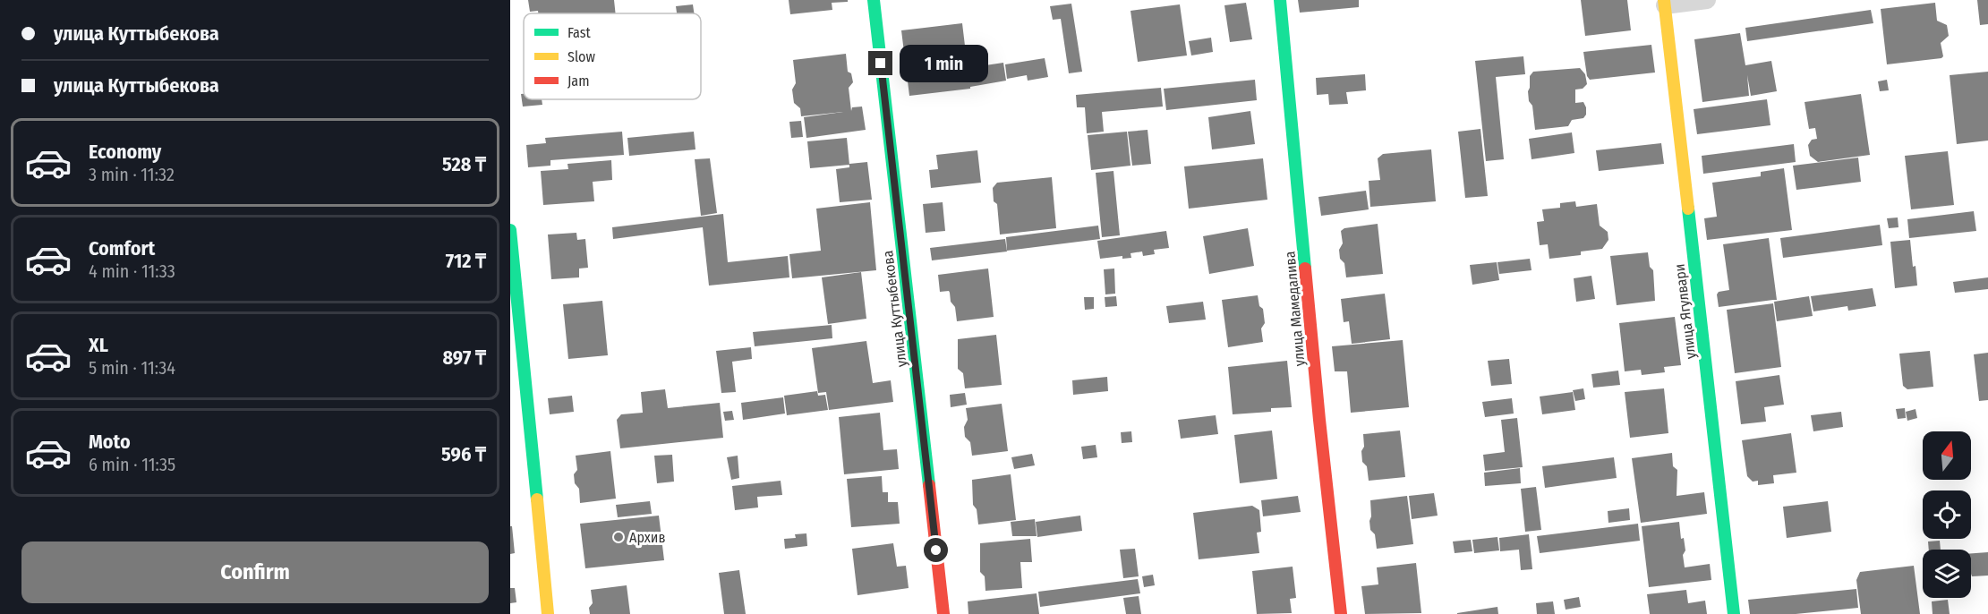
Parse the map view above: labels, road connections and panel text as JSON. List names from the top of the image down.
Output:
{
  "streets": {
    "street": ["улица Куттыбекова", "улица Мамедалива", "улица Ягулвари"]
  },
  "places": ["Архив"],
  "legend": ["Fast", "Slow", "Jam"],
  "north": "top",
  "page": {
    "banner": ["улица Куттыбекова", "улица Куттыбекова"],
    "bubble": "1 min",
    "list": [
      {
        "name": "Economy",
        "note": "3 min · 11:32",
        "value": "528 ₸"
      },
      {
        "name": "Comfort",
        "note": "4 min · 11:33",
        "value": "712 ₸"
      },
      {
        "name": "XL",
        "note": "5 min · 11:34",
        "value": "897 ₸"
      },
      {
        "name": "Moto",
        "note": "6 min · 11:35",
        "value": "596 ₸"
      }
    ],
    "buttons": "Confirm"
  }
}
